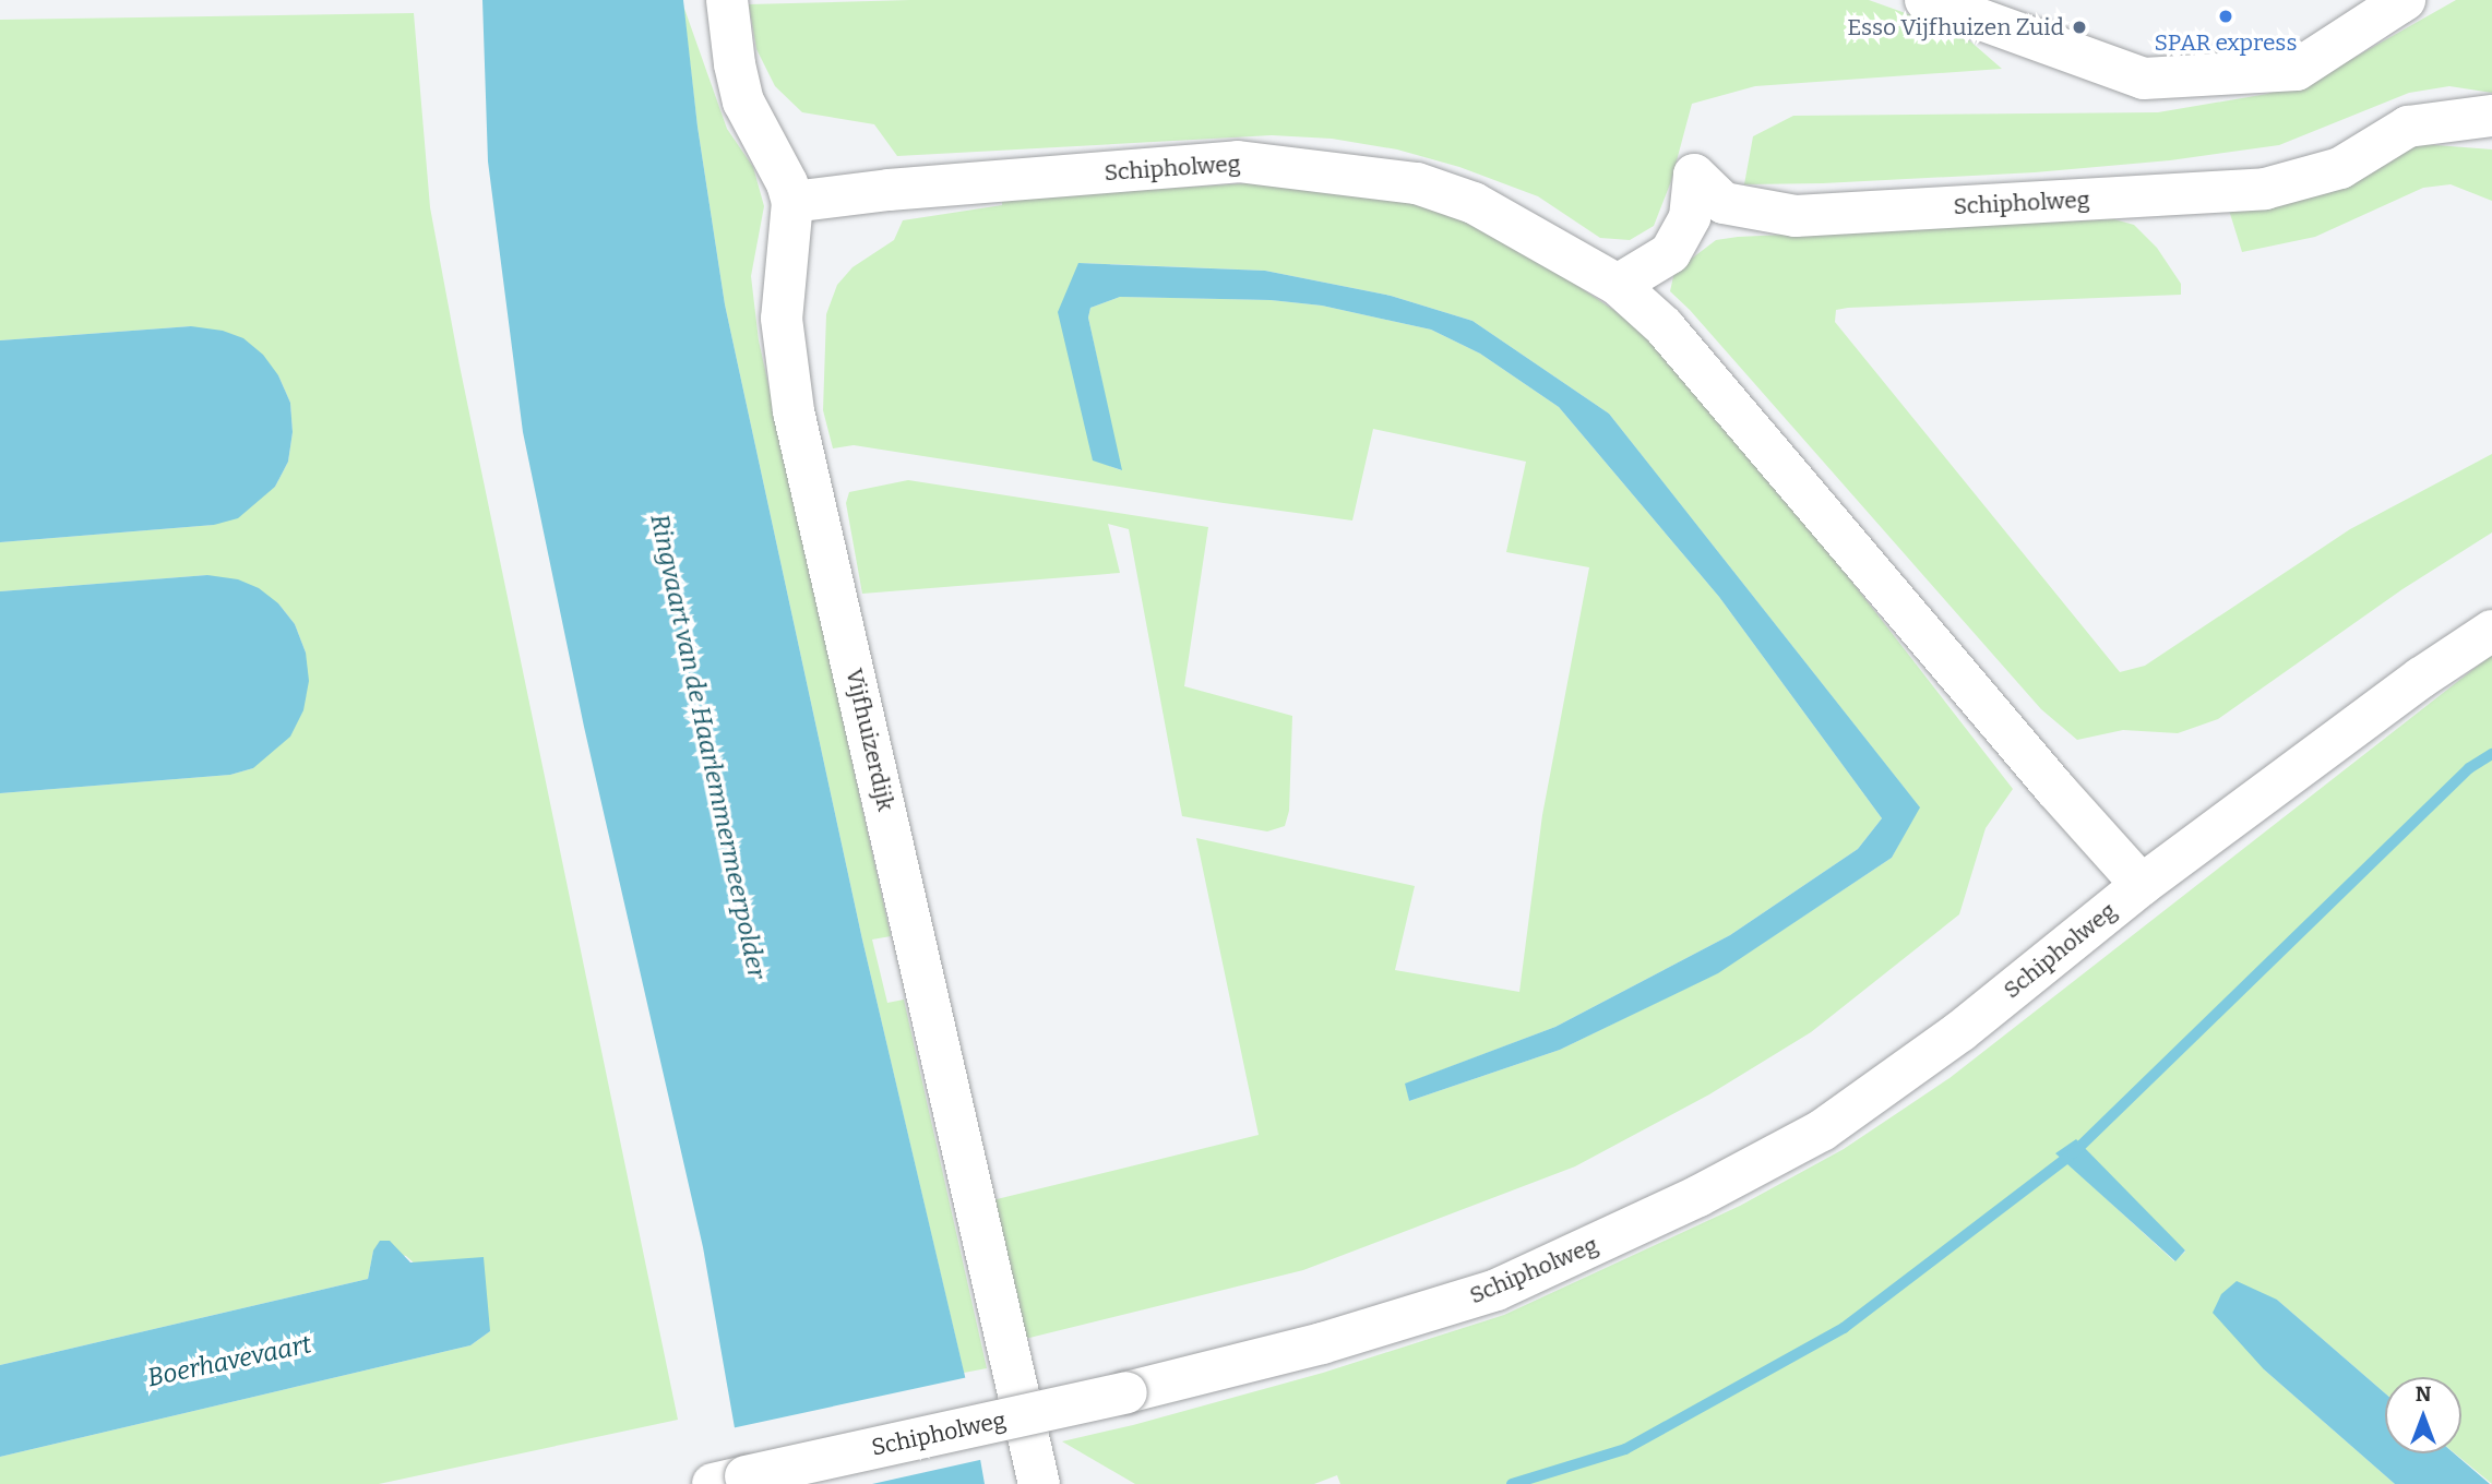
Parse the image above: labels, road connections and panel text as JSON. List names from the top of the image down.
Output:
{
  "streets": {
    "street": ["Schipholweg", "Vijfhuizerdijk"]
  },
  "crossings": [
    ["Schipholweg", "Vijfhuizerdijk"]
  ],
  "water": ["Ringvaart van de Haarlemmermeerpolder", "Boerhavevaart"],
  "places": ["SPAR express", "Esso Vijfhuizen Zuid"],
  "north": "top"
}
